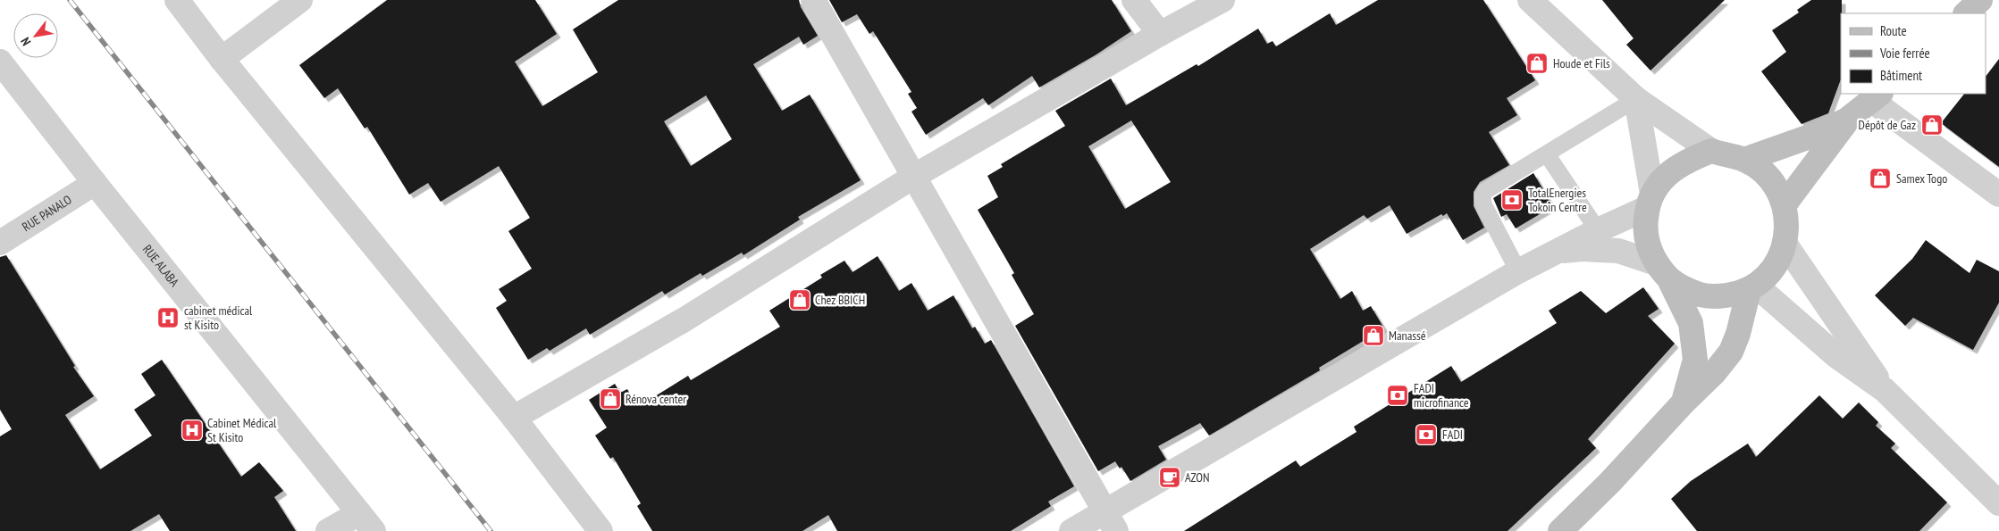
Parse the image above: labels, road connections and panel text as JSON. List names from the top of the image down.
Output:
{
  "streets": {
    "street": ["RUE PANALO", "RUE ALABA"]
  },
  "crossings": [
    ["RUE PANALO", "RUE ALABA"]
  ],
  "places": {
    "shop": [
      "Houde et Fils",
      "Dépôt de Gaz",
      "Samex Togo",
      "Chez BBICH",
      "Manassé",
      "Rénova center"
    ],
    "bank": ["TotalEnergies Tokoin Centre", "FADI microfinance", "FADI"],
    "hospital": ["cabinet médical st Kisito", "Cabinet Médical St Kisito"],
    "cafe": ["AZON"]
  },
  "legend": ["Route", "Voie ferrée", "Bâtiment"],
  "north": "bottom left"
}
